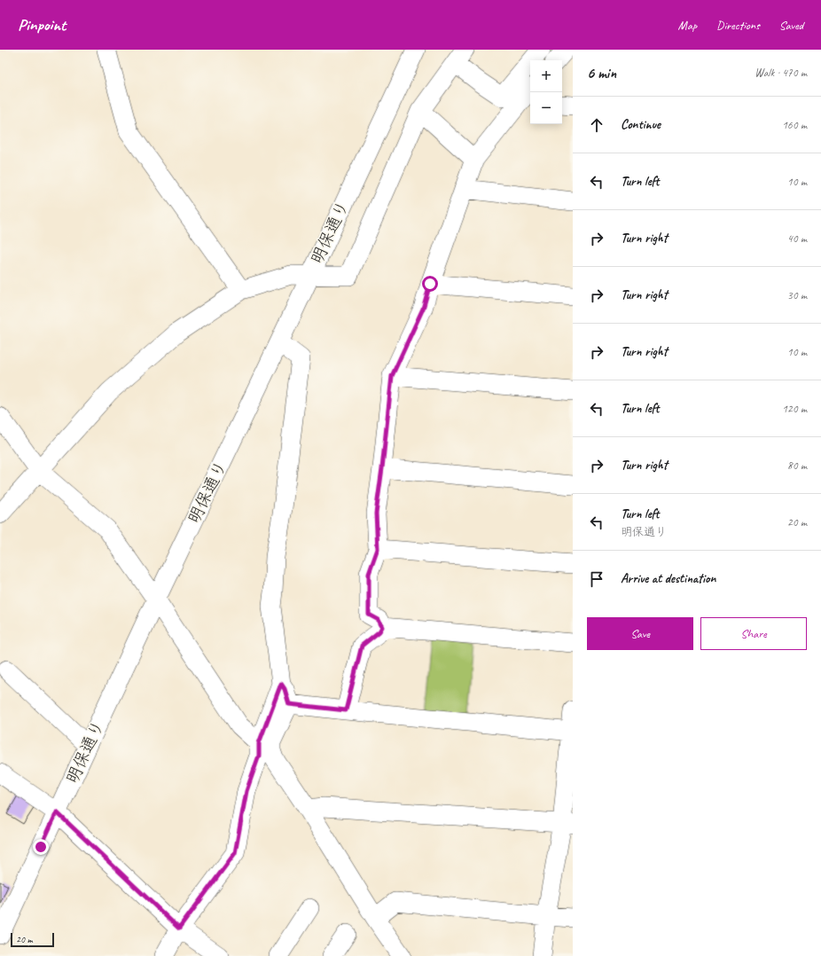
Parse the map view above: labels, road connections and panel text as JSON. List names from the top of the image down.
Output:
{
  "streets": {
    "street": ["明保通り"]
  },
  "scale_bar": "20 m",
  "page": {
    "header": "Pinpoint",
    "nav": ["Map", "Directions", "Saved"],
    "heading": ["6 min", "Walk · 470 m"],
    "map_buttons": ["+", "−"],
    "list": [
      ["Continue", "160 m"],
      ["Turn left", "10 m"],
      ["Turn right", "40 m"],
      ["Turn right", "30 m"],
      ["Turn right", "10 m"],
      ["Turn left", "120 m"],
      ["Turn right", "80 m"],
      ["Turn left", "明保通り", "20 m"],
      "Arrive at destination"
    ],
    "buttons": ["Save", "Share"],
    "scale": "20 m"
  }
}
